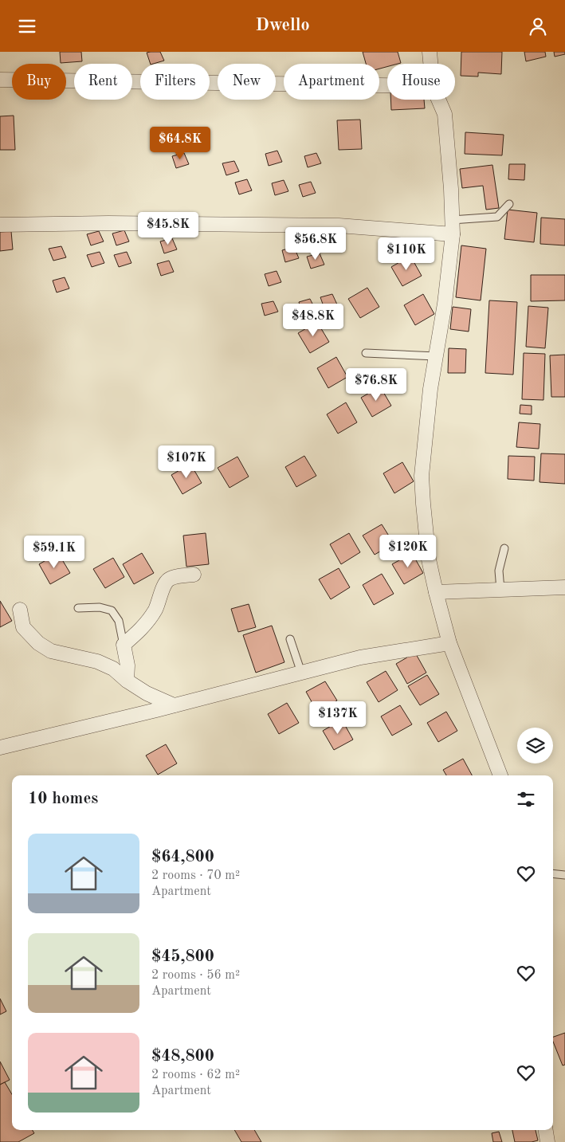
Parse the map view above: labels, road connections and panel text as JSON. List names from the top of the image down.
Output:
{
  "page": {
    "header": "Dwello",
    "chip": [
      "Buy",
      "Rent",
      "Filters",
      "New",
      "Apartment",
      "House"
    ],
    "price": [
      "$64.8K",
      "$45.8K",
      "$56.8K",
      "$110K",
      "$48.8K",
      "$76.8K",
      "$107K",
      "$120K",
      "$59.1K",
      "$137K"
    ],
    "heading": "10 homes",
    "list": [
      {
        "name": "$64,800",
        "note": "2 rooms · 70 m² · Apartment"
      },
      {
        "name": "$45,800",
        "note": "2 rooms · 56 m² · Apartment"
      },
      {
        "name": "$48,800",
        "note": "2 rooms · 62 m² · Apartment"
      }
    ]
  }
}
